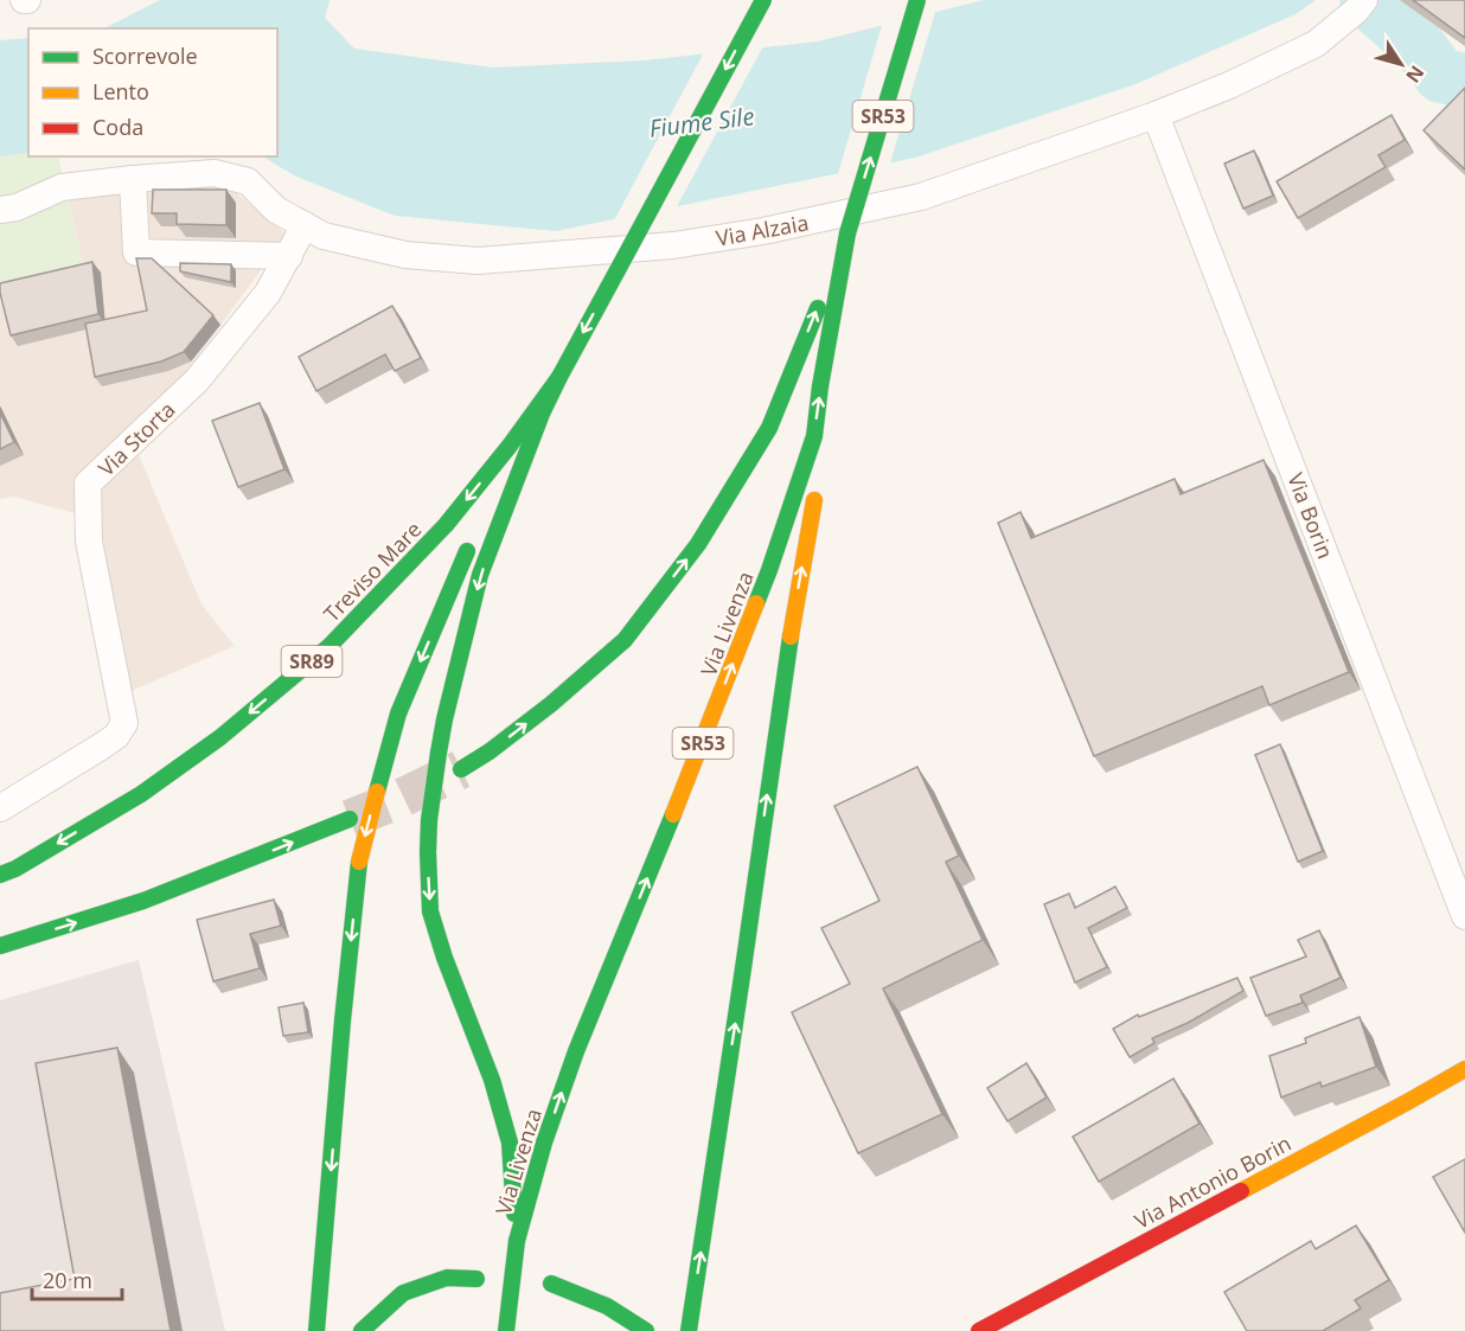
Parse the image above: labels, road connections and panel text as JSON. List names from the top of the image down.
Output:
{
  "streets": {
    "main road": [
      "SR53",
      "Treviso Mare",
      "Via Livenza",
      "SR89",
      "Via Antonio Borin"
    ],
    "street": ["Via Alzaia", "Via Storta", "Via Borin"]
  },
  "crossings": [
    ["SR53", "Via Livenza"],
    ["Via Alzaia", "Via Storta"],
    ["Via Alzaia", "Via Borin"],
    ["Treviso Mare", "Via Livenza"]
  ],
  "water": ["Fiume Sile"],
  "legend": ["Scorrevole", "Lento", "Coda"],
  "scale_bar": "20 m",
  "north": "bottom right"
}
